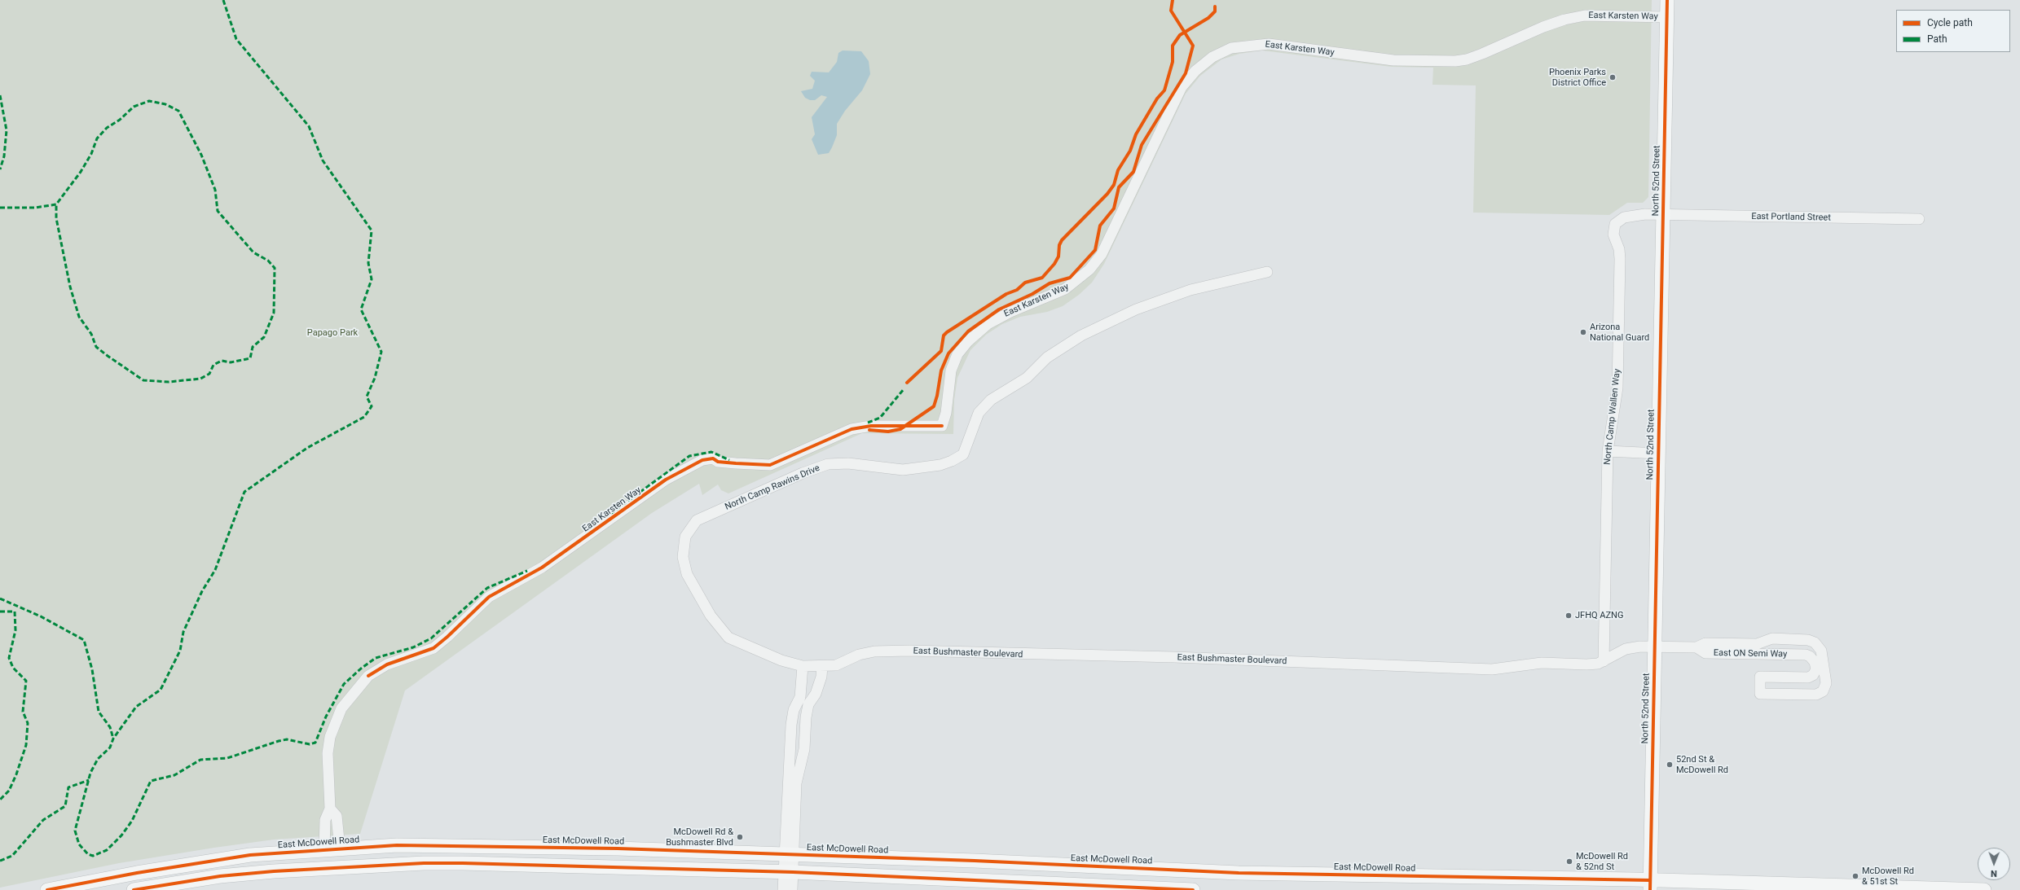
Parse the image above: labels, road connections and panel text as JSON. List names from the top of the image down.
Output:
{
  "streets": {
    "main road": ["North 52nd Street", "East McDowell Road"],
    "street": [
      "East Karsten Way",
      "East Portland Street",
      "North Camp Wallen Way",
      "North Camp Rawins Drive",
      "East Bushmaster Boulevard",
      "East ON Semi Way"
    ]
  },
  "crossings": [
    ["East Karsten Way", "North 52nd Street"],
    ["East Karsten Way", "East McDowell Road"],
    ["North 52nd Street", "East Portland Street"],
    ["North 52nd Street", "North Camp Wallen Way"],
    ["North 52nd Street", "East ON Semi Way"],
    ["North 52nd Street", "East McDowell Road"],
    ["East Portland Street", "North Camp Wallen Way"],
    ["North Camp Wallen Way", "East Bushmaster Boulevard"],
    ["North Camp Rawins Drive", "East Bushmaster Boulevard"],
    ["East Bushmaster Boulevard", "East ON Semi Way"]
  ],
  "parks": ["Papago Park"],
  "places": [
    "Phoenix Parks District Office",
    "Arizona National Guard",
    "JFHQ AZNG",
    "52nd St & McDowell Rd",
    "McDowell Rd & Bushmaster Blvd",
    "McDowell Rd & 52nd St",
    "McDowell Rd & 51st St"
  ],
  "legend": ["Cycle path", "Path"],
  "north": "bottom"
}
